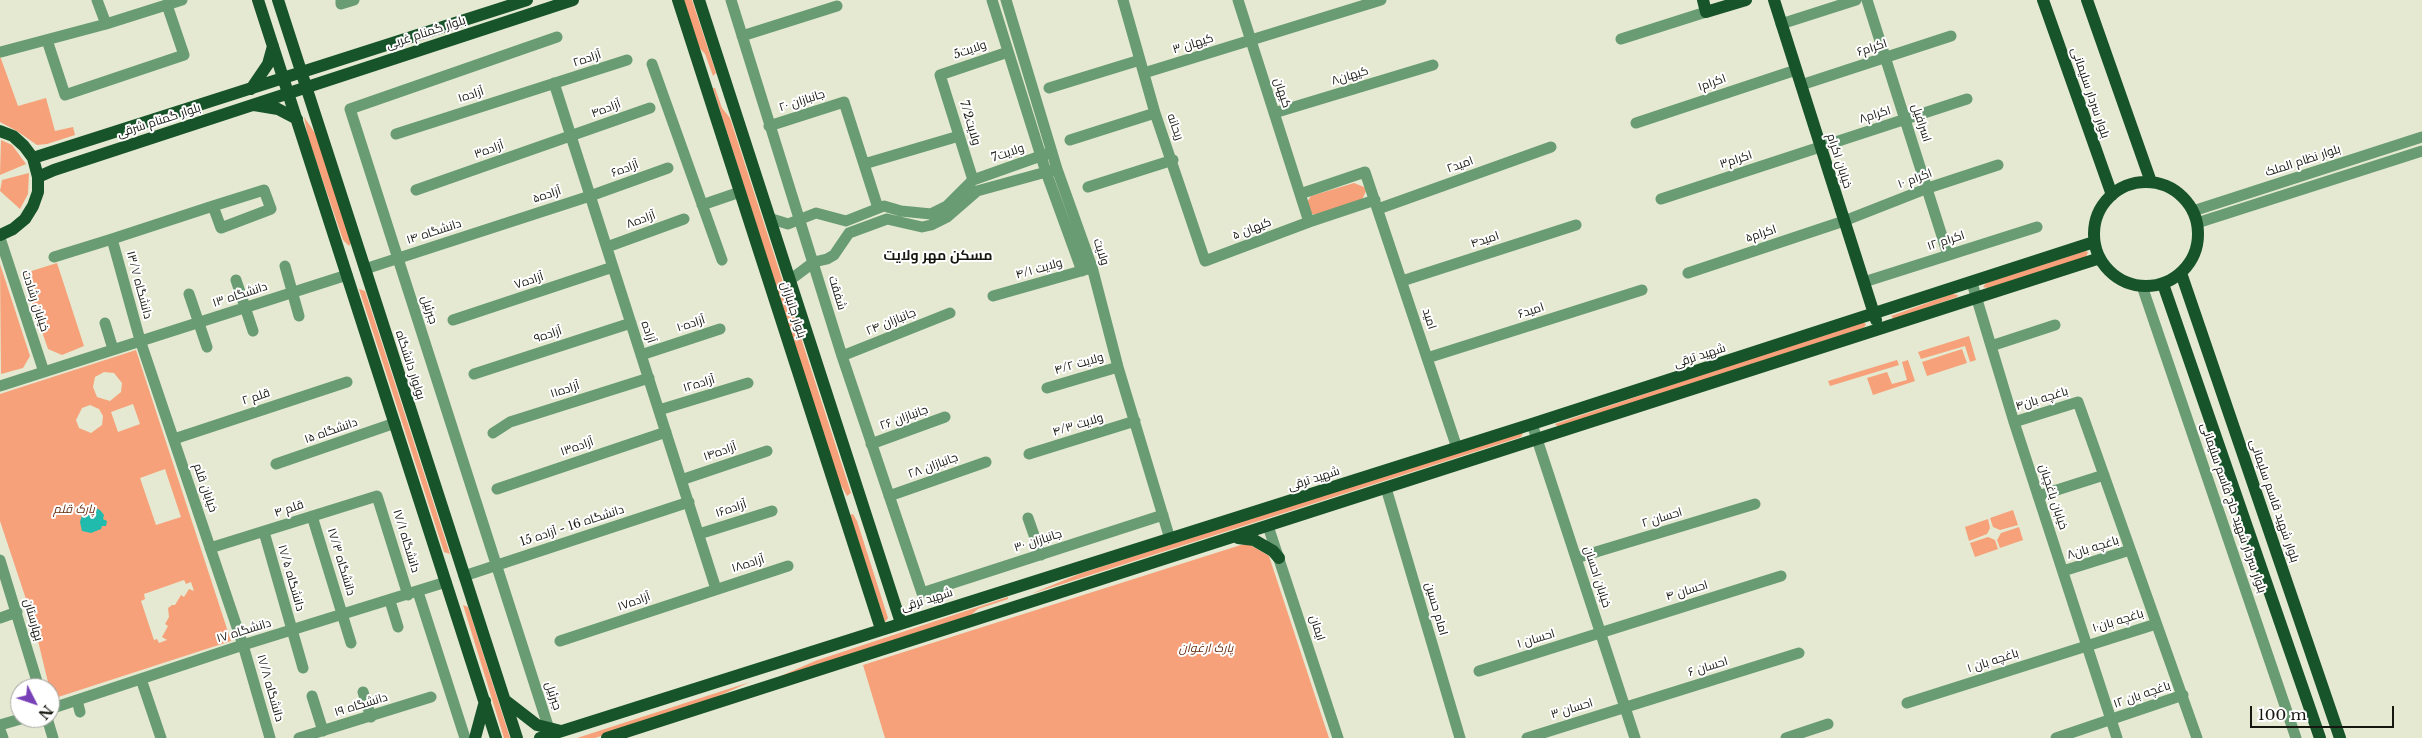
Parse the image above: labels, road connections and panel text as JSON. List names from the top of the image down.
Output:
{
  "streets": {
    "main road": [
      "بلوار گمنام غربی",
      "بلوار سردار سلیمانی",
      "بلوار گمنام شرقی",
      "خیابان اکرام",
      "بلوار جانبازان",
      "شهید ترقی",
      "بولوار دانشگاه",
      "بلوار شهید قاسم سلیمانی"
    ],
    "street": [
      "کیهان ۳",
      "اکرام۶",
      "ولایت5",
      "آزاده۲",
      "کیهان۸",
      "اکرام۱",
      "کیهان",
      "آزاده۱",
      "جانبازان ۲۰",
      "آزاده۴",
      "اکرام۸",
      "ولایت7/2",
      "اسرافیل",
      "ریحانه",
      "آزاده۳",
      "ولایت7",
      "اکرام۳",
      "بلوار نظام الملک",
      "امید۲",
      "آزاده۶",
      "اکرام ۱۰",
      "آزاده۵",
      "آزاده۸",
      "کیهان ۵",
      "دانشگاه ۱۴",
      "اکرام۵",
      "امید۴",
      "اکرام ۱۲",
      "ولایت",
      "ولایت ۴/۱",
      "آزاده۷",
      "دانشگاه ۱۳/۷",
      "شفقت",
      "دانشگاه ۱۳",
      "خیابان رشادت",
      "جبرئیل",
      "امید۶",
      "امید",
      "جانبازان ۲۴",
      "آزاده۱۰",
      "آزاده",
      "آزاده۹",
      "ولایت ۴/۲",
      "آزاده۱۲",
      "آزاده۱۱",
      "قلم ۲",
      "باغچه بان۴",
      "جانبازان ۲۶",
      "ولایت ۴/۳",
      "دانشگاه ۱۵",
      "آزاده۱۳",
      "آزاده۱۴",
      "جانبازان ۲۸",
      "خیابان قلم",
      "خیابان باغچبان",
      "بلوار سردار شهید حاج قاسم سلیمانی",
      "قلم ۴",
      "آزاده۱۶",
      "احسان ۲",
      "دانشگاه 16 - آزاده 15",
      "دانشگاه ۱۷/۱",
      "جانبازان ۳۰",
      "باغچه بان۸",
      "دانشگاه ۱۷/۳",
      "آزاده۱۸",
      "خیابان احسان",
      "دانشگاه ۱۷/۵",
      "احسان ۴",
      "آزاده۱۷",
      "امام حسین",
      "بهارستان",
      "باغچه بان۱۰",
      "ایمان",
      "دانشگاه ۱۷",
      "احسان ۱",
      "باغچه بان ۱",
      "احسان ۶",
      "دانشگاه ۱۷/۸",
      "باغچه بان ۱۲",
      "دانشگاه ۱۹",
      "احسان ۳"
    ]
  },
  "crossings": [
    ["بلوار گمنام غربی", "بلوار گمنام شرقی"],
    ["بلوار گمنام غربی", "بولوار دانشگاه"],
    ["کیهان ۳", "کیهان"],
    ["کیهان ۳", "ریحانه"],
    ["اکرام۶", "اسرافیل"],
    ["اکرام۶", "خیابان اکرام"],
    ["ولایت5", "ولایت7/2"],
    ["آزاده۲", "آزاده۱"],
    ["آزاده۲", "آزاده"],
    ["کیهان۸", "کیهان"],
    ["اکرام۱", "خیابان اکرام"],
    ["کیهان", "امید"],
    ["بلوار سردار سلیمانی", "بلوار نظام الملک"],
    ["بلوار سردار سلیمانی", "شهید ترقی"],
    ["بلوار سردار سلیمانی", "بلوار شهید قاسم سلیمانی"],
    ["بلوار سردار سلیمانی", "بلوار سردار شهید حاج قاسم سلیمانی"],
    ["آزاده۱", "آزاده"],
    ["جانبازان ۲۰", "شفقت"],
    ["آزاده۴", "آزاده۳"],
    ["آزاده۴", "آزاده"],
    ["اکرام۸", "اسرافیل"],
    ["اکرام۸", "اکرام۳"],
    ["اکرام۸", "خیابان اکرام"],
    ["ولایت7/2", "ولایت7"],
    ["اسرافیل", "اکرام ۱۰"],
    ["اسرافیل", "اکرام ۱۲"],
    ["ریحانه", "کیهان ۵"],
    ["آزاده۳", "آزاده"],
    ["ولایت7", "ولایت"],
    ["اکرام۳", "خیابان اکرام"],
    ["خیابان اکرام", "اکرام ۱۰"],
    ["خیابان اکرام", "اکرام۵"],
    ["خیابان اکرام", "اکرام ۱۲"],
    ["خیابان اکرام", "شهید ترقی"],
    ["بلوار نظام الملک", "شهید ترقی"],
    ["بلوار نظام الملک", "بلوار شهید قاسم سلیمانی"],
    ["بلوار نظام الملک", "بلوار سردار شهید حاج قاسم سلیمانی"],
    ["امید۲", "امید"],
    ["آزاده۶", "آزاده۵"],
    ["آزاده۶", "آزاده"],
    ["اکرام ۱۰", "اکرام۵"],
    ["آزاده۵", "دانشگاه ۱۴"],
    ["آزاده۵", "آزاده"],
    ["آزاده۸", "آزاده"],
    ["دانشگاه ۱۴", "جبرئیل"],
    ["دانشگاه ۱۴", "بولوار دانشگاه"],
    ["امید۴", "امید"],
    ["ولایت", "ولایت ۴/۱"],
    ["ولایت", "شهید ترقی"],
    ["ولایت", "ولایت ۴/۲"],
    ["ولایت", "ولایت ۴/۳"],
    ["ولایت", "جانبازان ۳۰"],
    ["آزاده۷", "آزاده"],
    ["دانشگاه ۱۳/۷", "دانشگاه ۱۳"],
    ["دانشگاه ۱۳/۷", "خیابان قلم"],
    ["شفقت", "جانبازان ۲۴"],
    ["شفقت", "جانبازان ۲۶"],
    ["شفقت", "جانبازان ۲۸"],
    ["شفقت", "جانبازان ۳۰"],
    ["دانشگاه ۱۳", "خیابان رشادت"],
    ["دانشگاه ۱۳", "خیابان قلم"],
    ["جبرئیل", "شهید ترقی"],
    ["جبرئیل", "دانشگاه 16 - آزاده 15"],
    ["بلوار جانبازان", "شهید ترقی"],
    ["امید۶", "امید"],
    ["امید", "شهید ترقی"],
    ["آزاده۱۰", "آزاده"],
    ["آزاده", "آزاده۹"],
    ["آزاده", "آزاده۱۲"],
    ["آزاده", "آزاده۱۱"],
    ["آزاده", "آزاده۱۳"],
    ["آزاده", "آزاده۱۴"],
    ["آزاده", "آزاده۱۶"],
    ["آزاده", "دانشگاه 16 - آزاده 15"],
    ["آزاده", "آزاده۱۸"],
    ["آزاده", "آزاده۱۷"],
    ["شهید ترقی", "خیابان باغچبان"],
    ["شهید ترقی", "بلوار شهید قاسم سلیمانی"],
    ["شهید ترقی", "بلوار سردار شهید حاج قاسم سلیمانی"],
    ["شهید ترقی", "خیابان احسان"],
    ["بولوار دانشگاه", "دانشگاه 16 - آزاده 15"],
    ["قلم ۲", "خیابان قلم"],
    ["باغچه بان۴", "خیابان باغچبان"],
    ["خیابان قلم", "قلم ۴"],
    ["خیابان قلم", "دانشگاه ۱۷"],
    ["خیابان قلم", "دانشگاه ۱۷/۸"],
    ["خیابان باغچبان", "باغچه بان۸"],
    ["خیابان باغچبان", "باغچه بان۱۰"],
    ["خیابان باغچبان", "باغچه بان ۱"],
    ["خیابان باغچبان", "باغچه بان ۱۲"],
    ["بلوار شهید قاسم سلیمانی", "بلوار سردار شهید حاج قاسم سلیمانی"],
    ["قلم ۴", "دانشگاه ۱۷/۱"],
    ["قلم ۴", "دانشگاه ۱۷/۳"],
    ["قلم ۴", "دانشگاه ۱۷/۵"],
    ["احسان ۲", "خیابان احسان"],
    ["دانشگاه ۱۷/۱", "دانشگاه ۱۷"],
    ["دانشگاه ۱۷/۳", "دانشگاه ۱۷"],
    ["آزاده۱۸", "آزاده۱۷"],
    ["خیابان احسان", "احسان ۴"],
    ["خیابان احسان", "احسان ۱"],
    ["خیابان احسان", "احسان ۶"],
    ["خیابان احسان", "احسان ۳"],
    ["دانشگاه ۱۷/۵", "دانشگاه ۱۷"],
    ["احسان ۴", "احسان ۱"],
    ["باغچه بان۱۰", "باغچه بان ۱"],
    ["دانشگاه ۱۷", "دانشگاه ۱۷/۸"],
    ["احسان ۶", "احسان ۳"]
  ],
  "districts": ["مسکن مهر ولایت"],
  "parks": ["پارک قلم", "پارک ارغوان"],
  "scale_bar": "100 m",
  "north": "bottom right"
}
